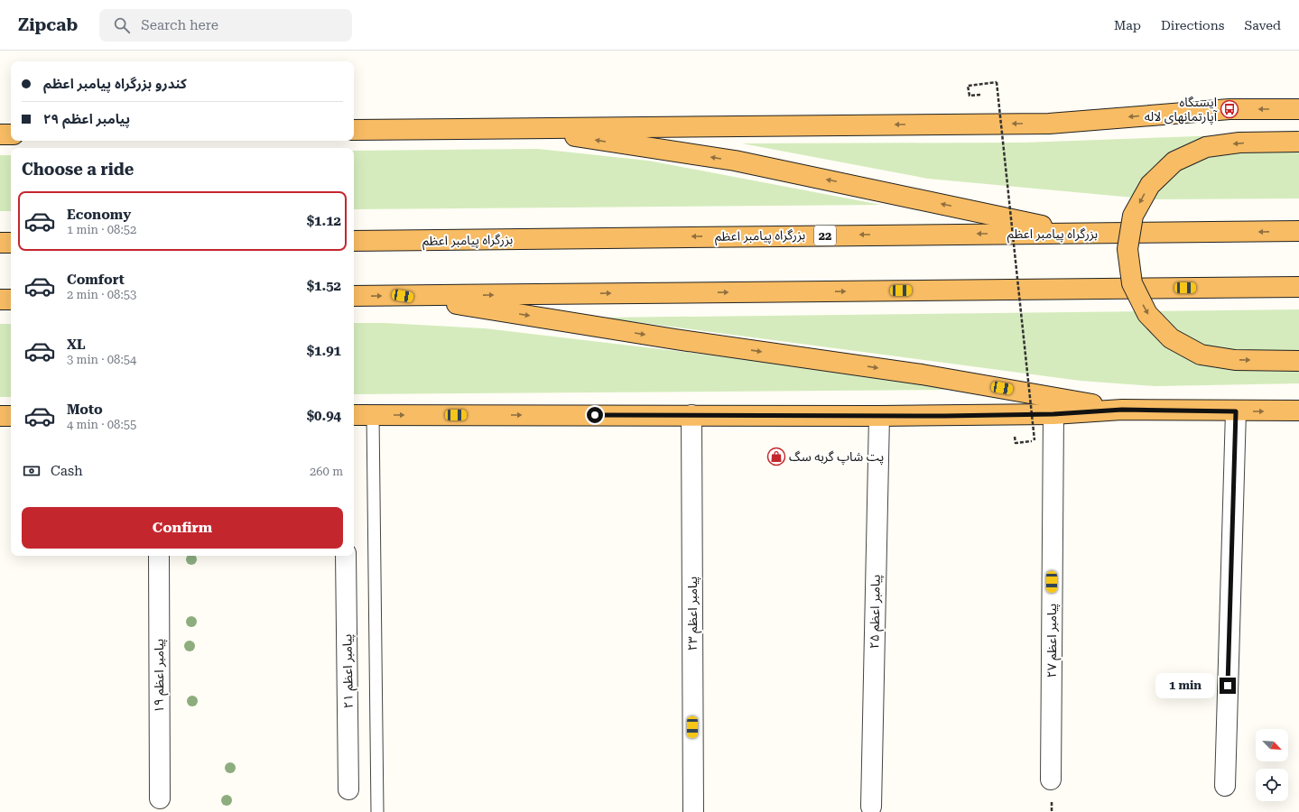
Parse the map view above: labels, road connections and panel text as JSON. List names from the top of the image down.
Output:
{
  "streets": {
    "highway": ["بزرگراه پیامبر اعظم", "22"],
    "street": [
      "پیامبر اعظم ۲۵",
      "پیامبر اعظم ۲۳",
      "پیامبر اعظم ۲۷",
      "پیامبر اعظم ۲۱",
      "پیامبر اعظم ۱۹"
    ]
  },
  "places": {
    "bus stop": ["ایستگاه آپارتمانهای لاله"],
    "shop": ["پت شاپ گربه سگ"]
  },
  "north": "bottom right",
  "page": {
    "header": "Zipcab",
    "search": "Search here",
    "nav": ["Map", "Directions", "Saved"],
    "banner": ["کندرو بزرگراه پیامبر اعظم", "پیامبر اعظم ۲۹"],
    "heading": "Choose a ride",
    "list": [
      {
        "name": "Economy",
        "note": "1 min · 08:52",
        "value": "$1.12"
      },
      {
        "name": "Comfort",
        "note": "2 min · 08:53",
        "value": "$1.52"
      },
      {
        "name": "XL",
        "note": "3 min · 08:54",
        "value": "$1.91"
      },
      {
        "name": "Moto",
        "note": "4 min · 08:55",
        "value": "$0.94"
      }
    ],
    "pay": ["Cash", "260 m"],
    "buttons": "Confirm",
    "bubble": "1 min"
  }
}
